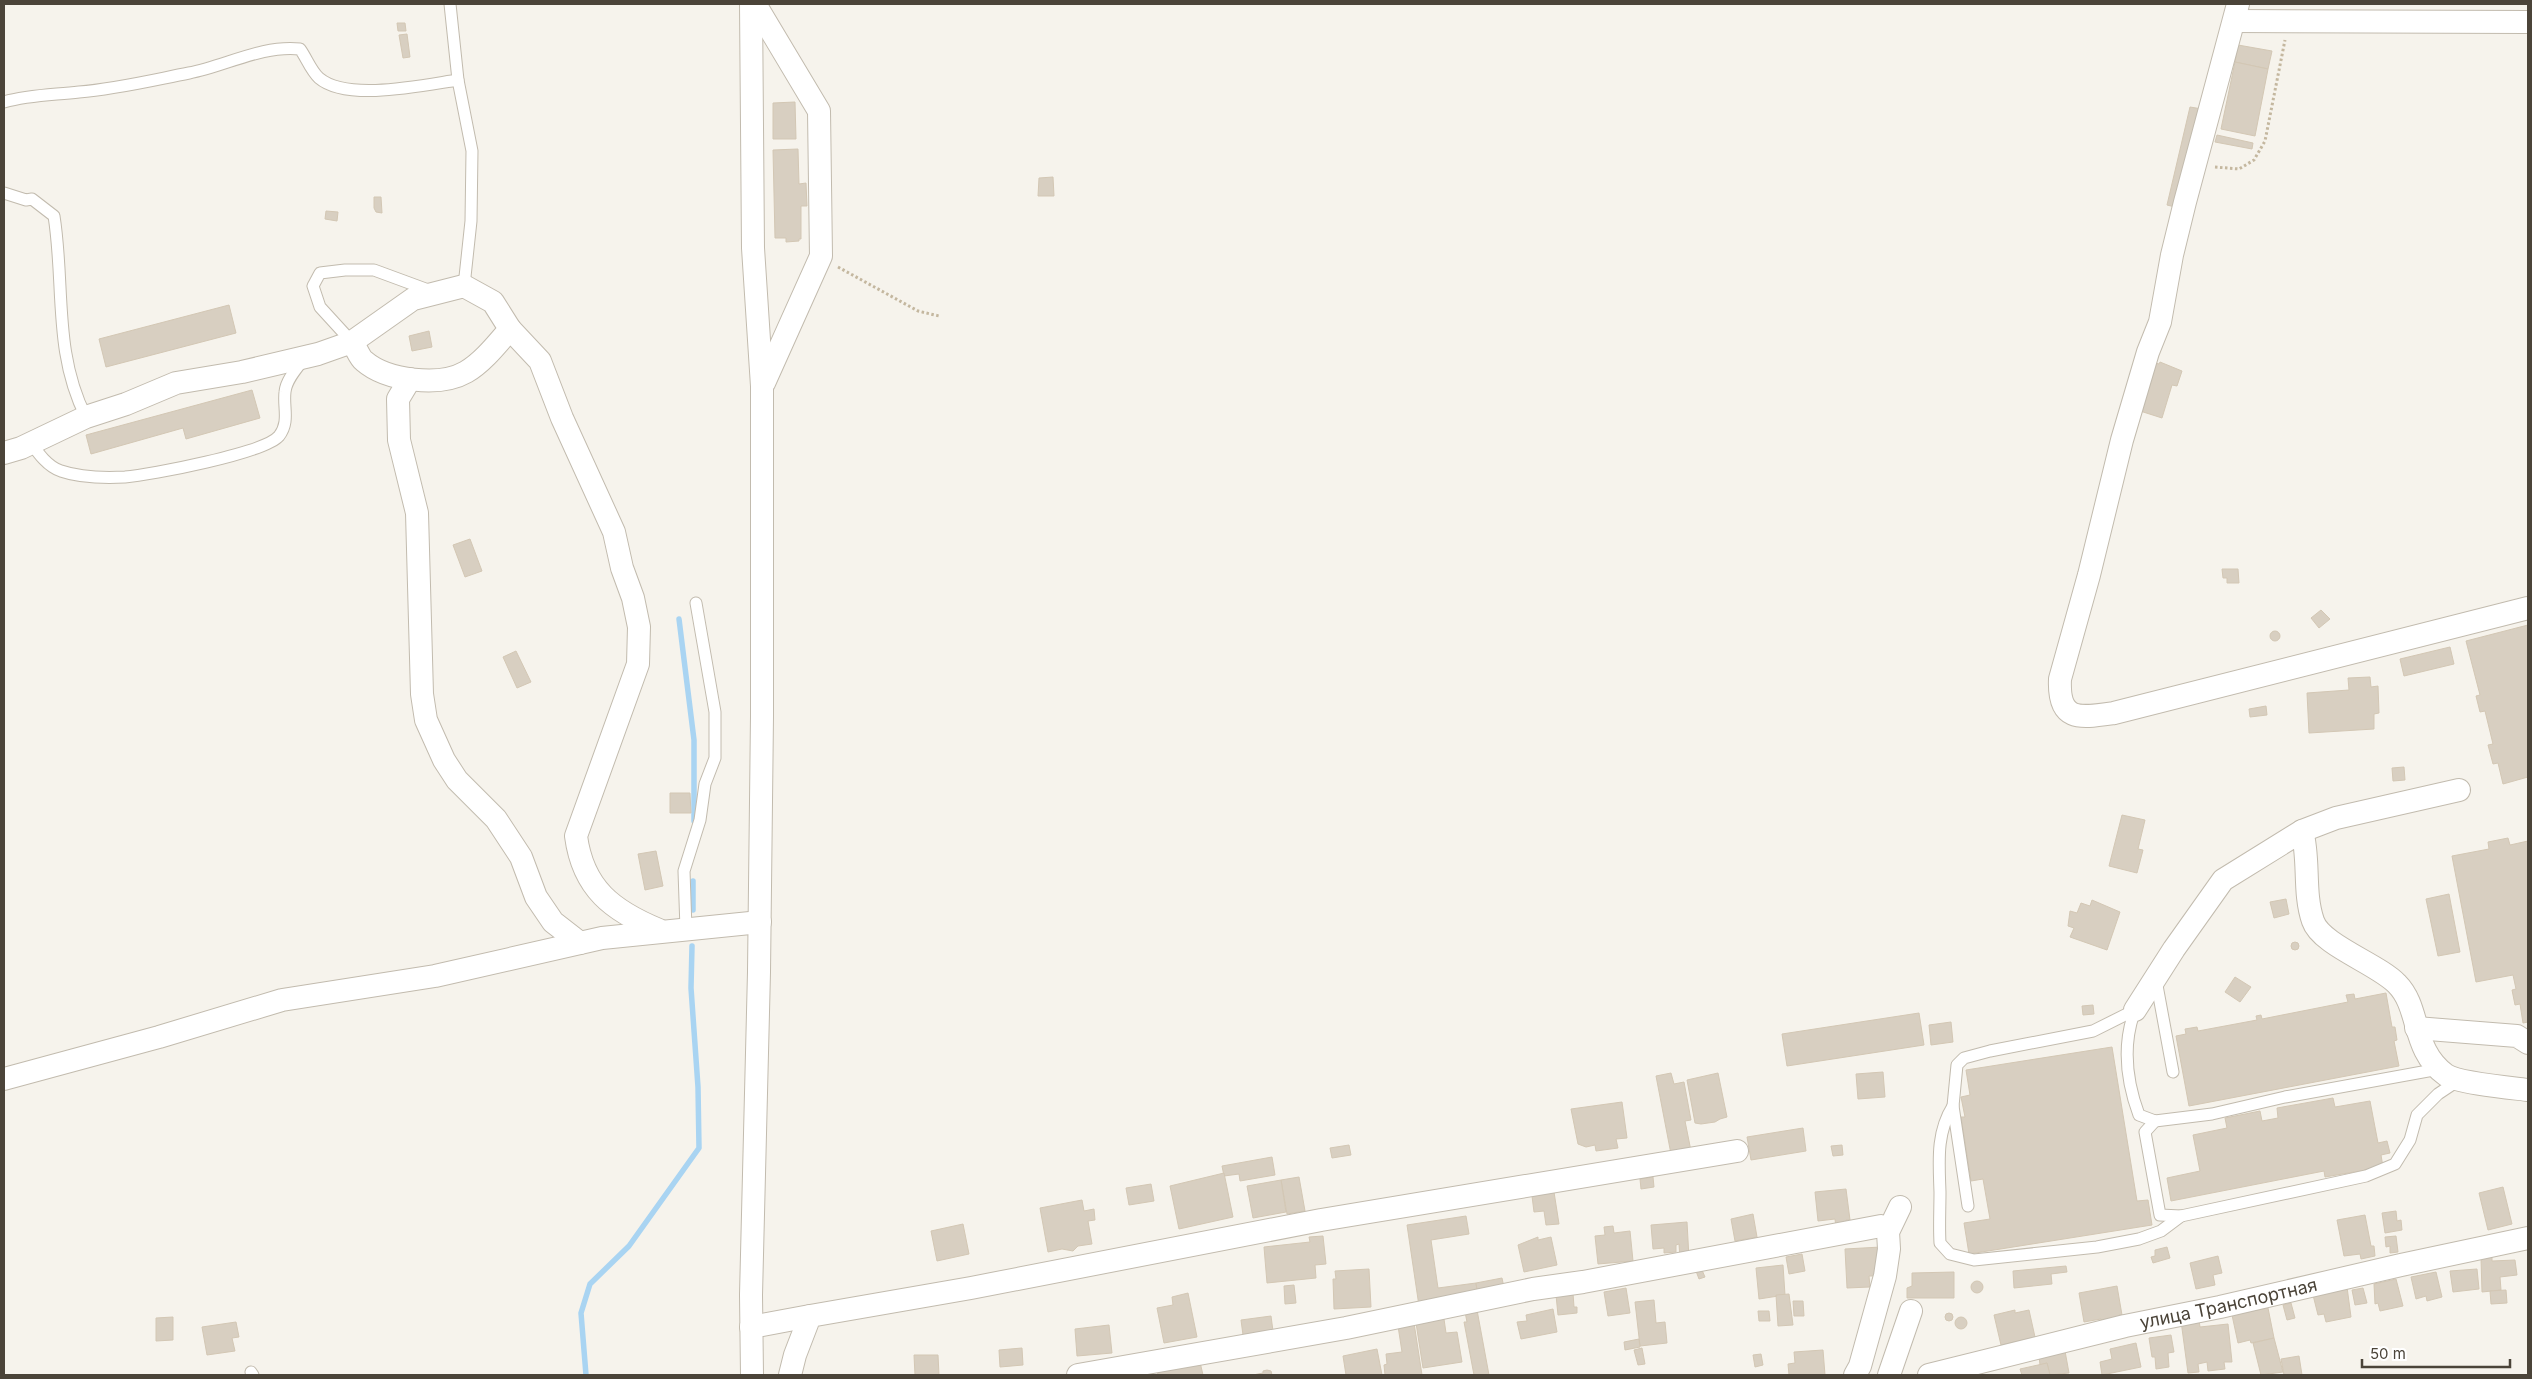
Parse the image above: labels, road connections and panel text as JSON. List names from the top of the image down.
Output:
{
  "streets": {
    "street": ["улица Транспортная"]
  },
  "scale_bar": "50 m"
}
